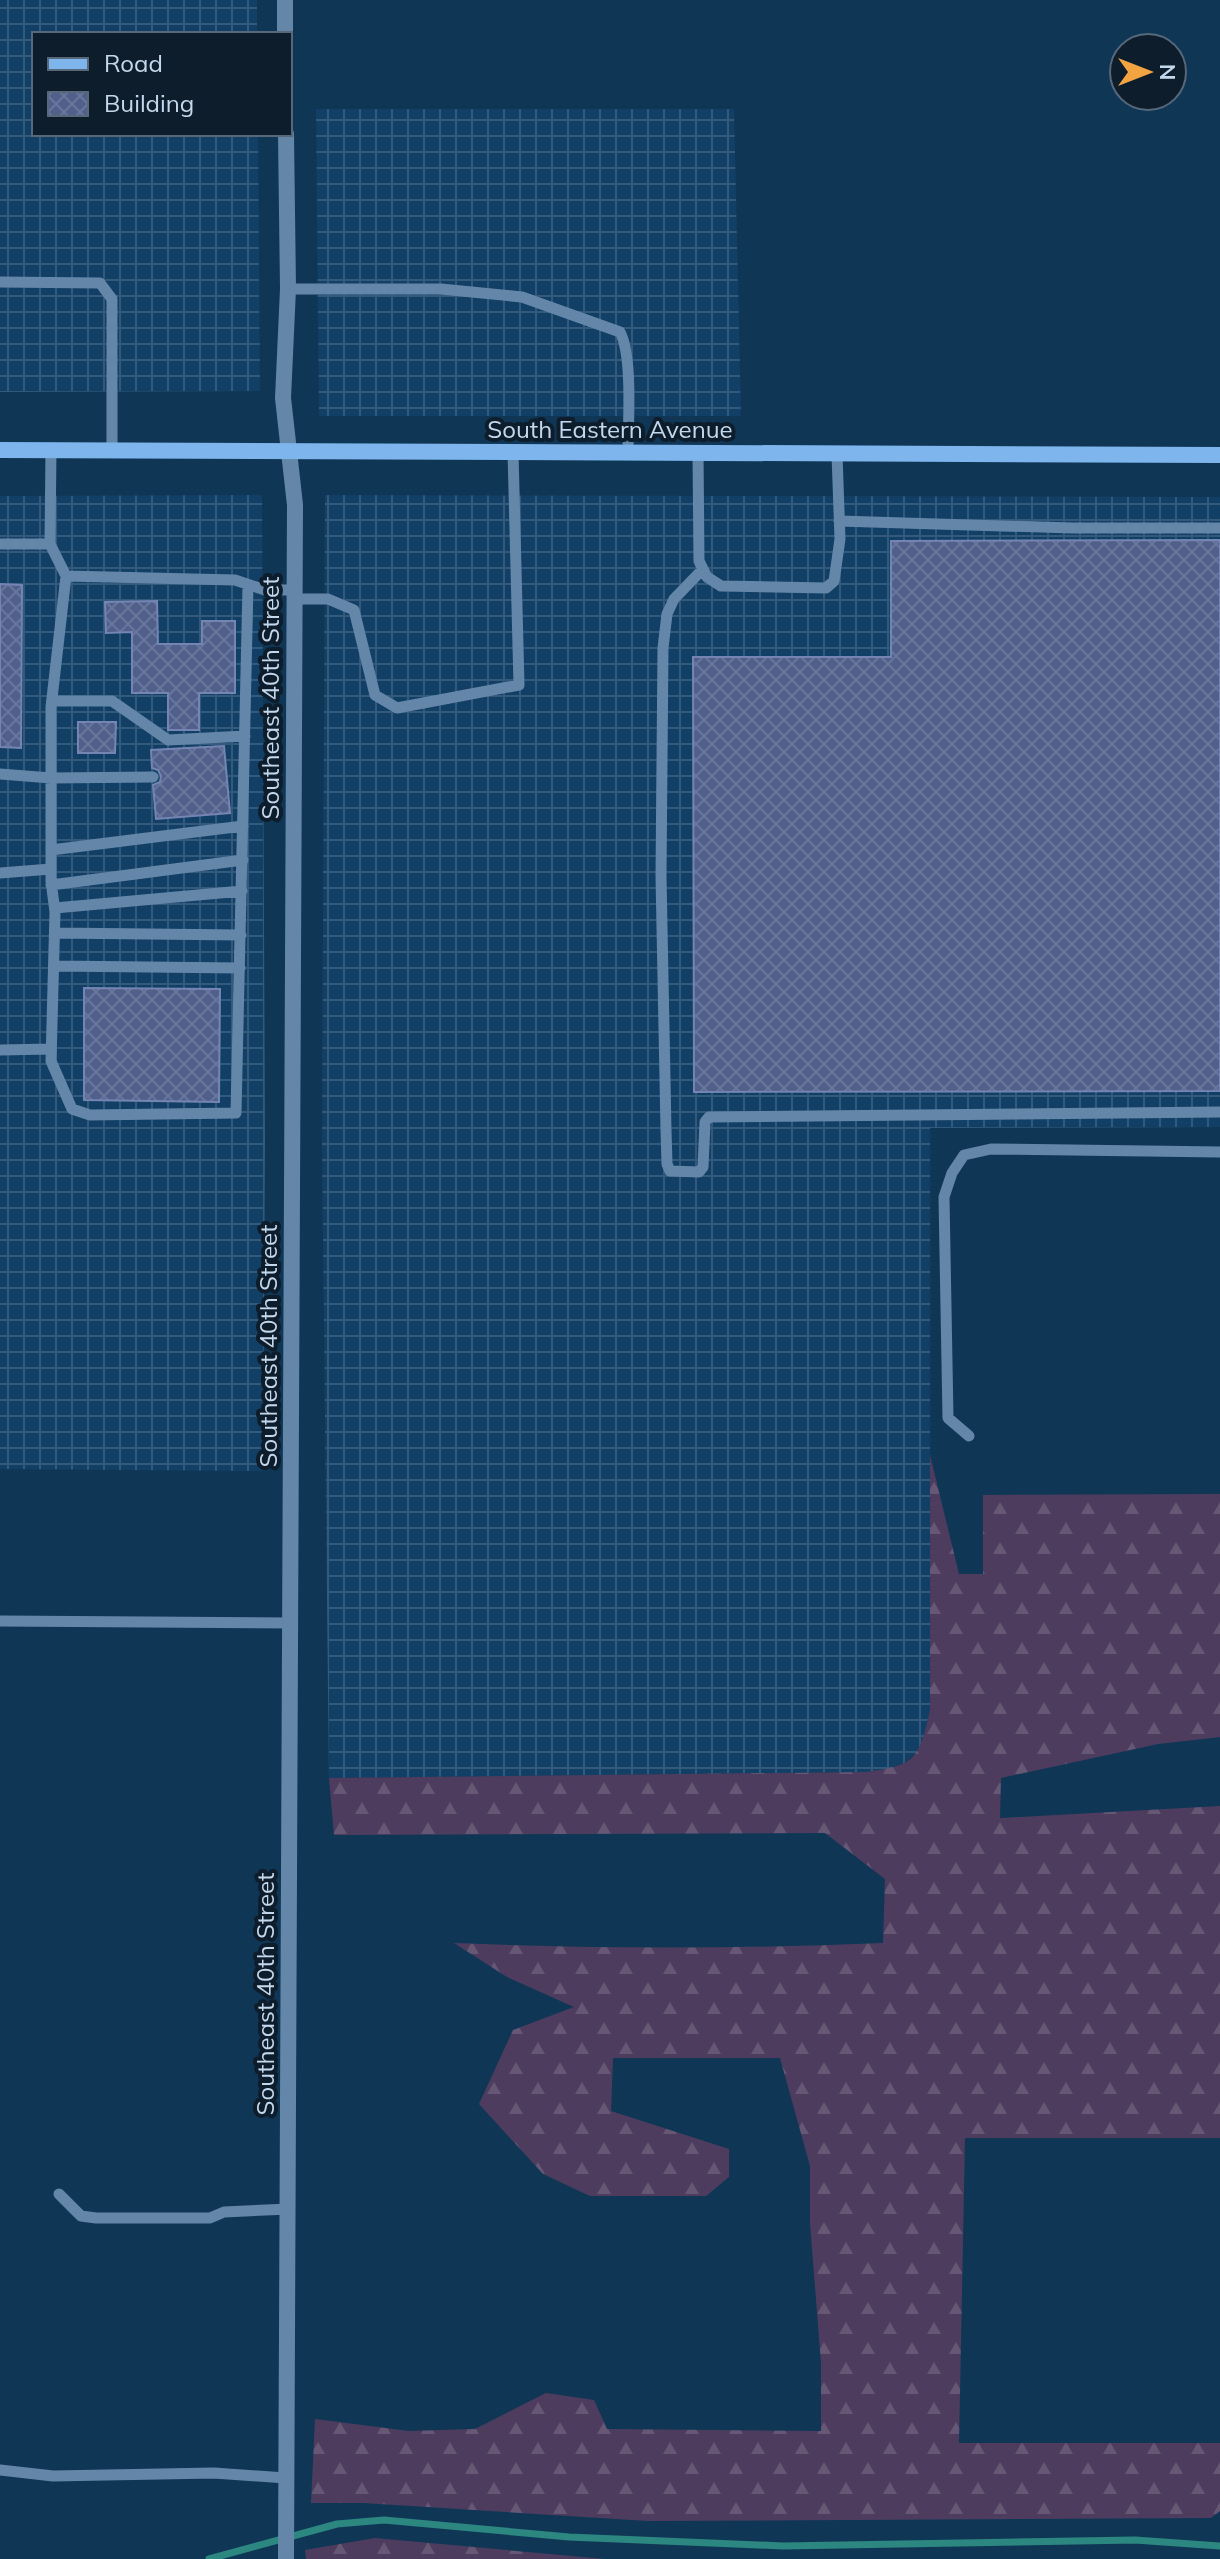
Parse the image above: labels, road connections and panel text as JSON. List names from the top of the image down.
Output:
{
  "streets": {
    "main road": ["South Eastern Avenue"],
    "street": ["Southeast 40th Street"]
  },
  "crossings": [
    ["South Eastern Avenue", "Southeast 40th Street"]
  ],
  "legend": ["Road", "Building"],
  "north": "right"
}
